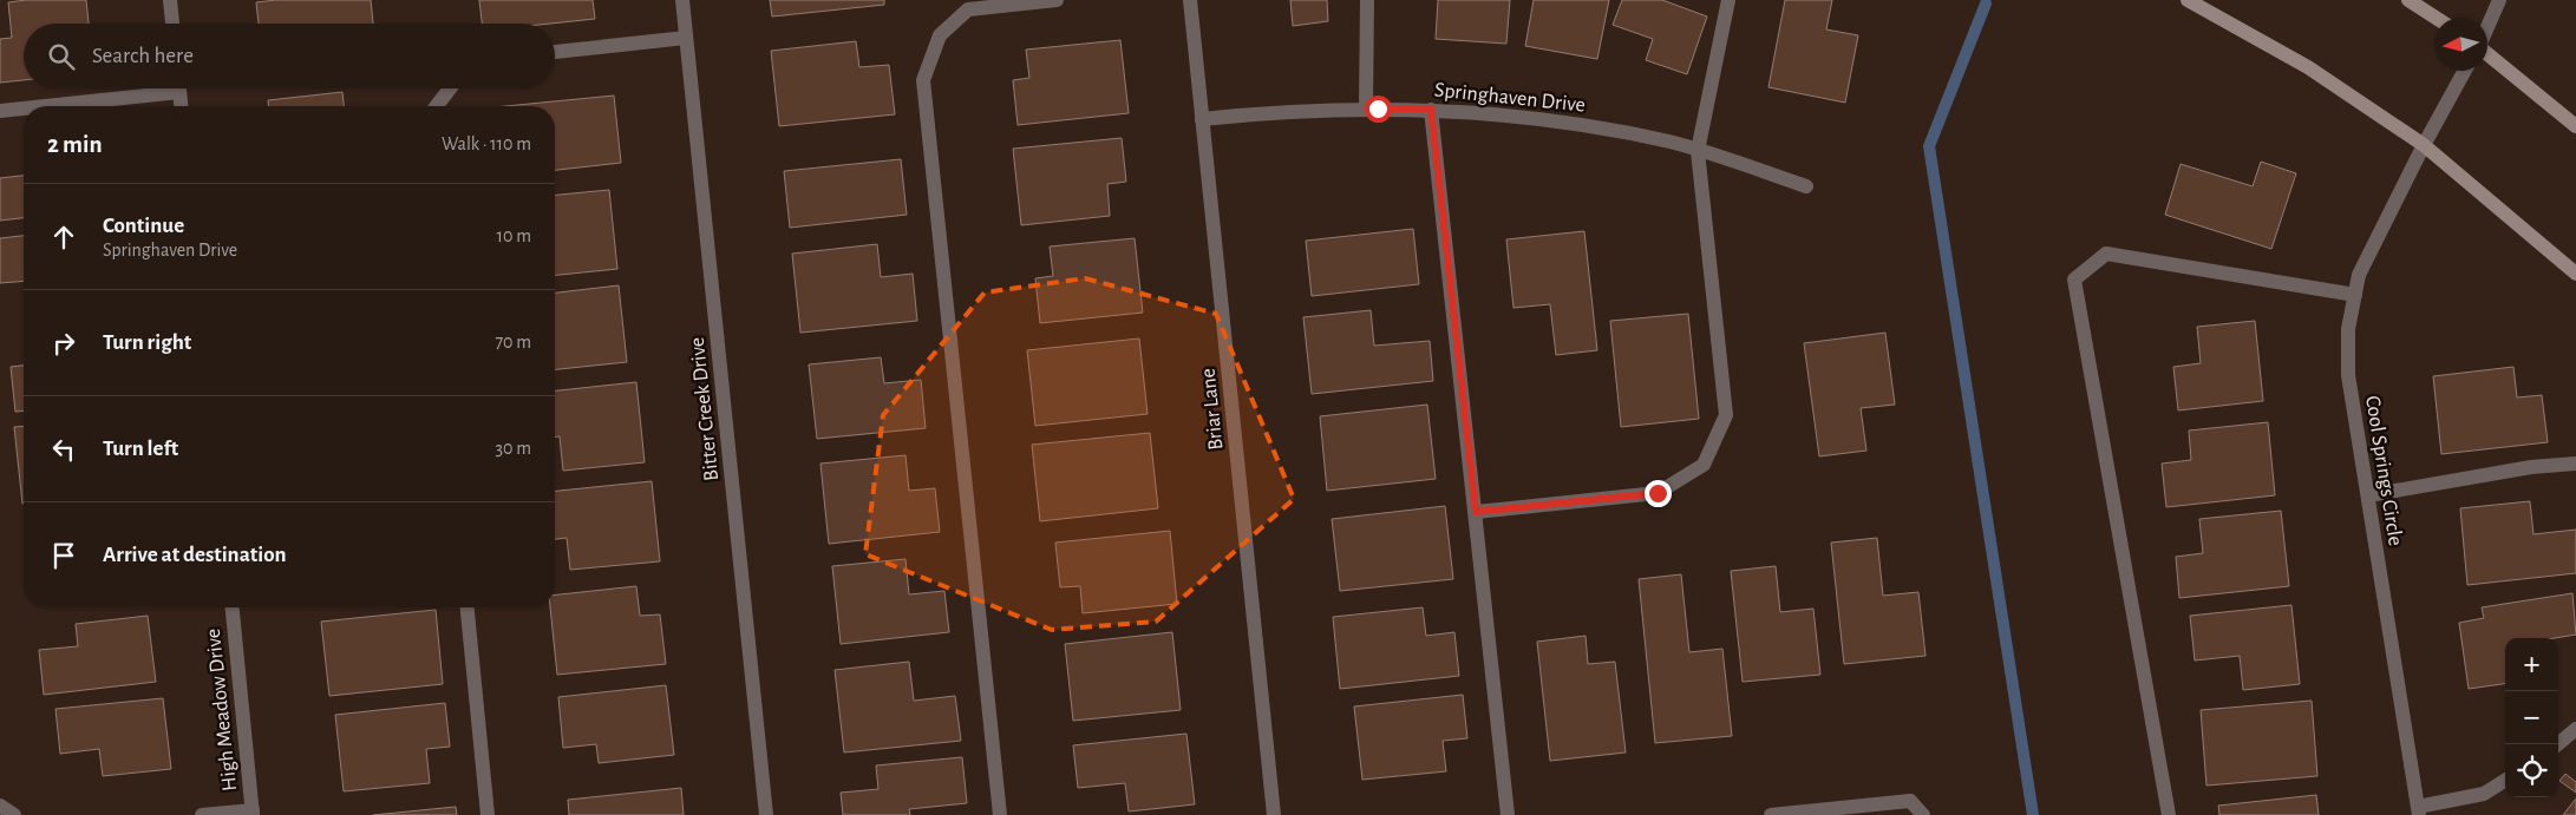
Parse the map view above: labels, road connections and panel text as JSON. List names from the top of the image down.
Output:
{
  "streets": {
    "street": [
      "Springhaven Drive",
      "Bitter Creek Drive",
      "Briar Lane",
      "Cool Springs Circle",
      "High Meadow Drive"
    ]
  },
  "crossings": [
    ["Springhaven Drive", "Briar Lane"]
  ],
  "north": "left",
  "page": {
    "search": "Search here",
    "heading": ["2 min", "Walk · 110 m"],
    "list": [
      ["Continue", "Springhaven Drive", "10 m"],
      ["Turn right", "70 m"],
      ["Turn left", "30 m"],
      "Arrive at destination"
    ],
    "map_buttons": ["+", "−"]
  }
}
